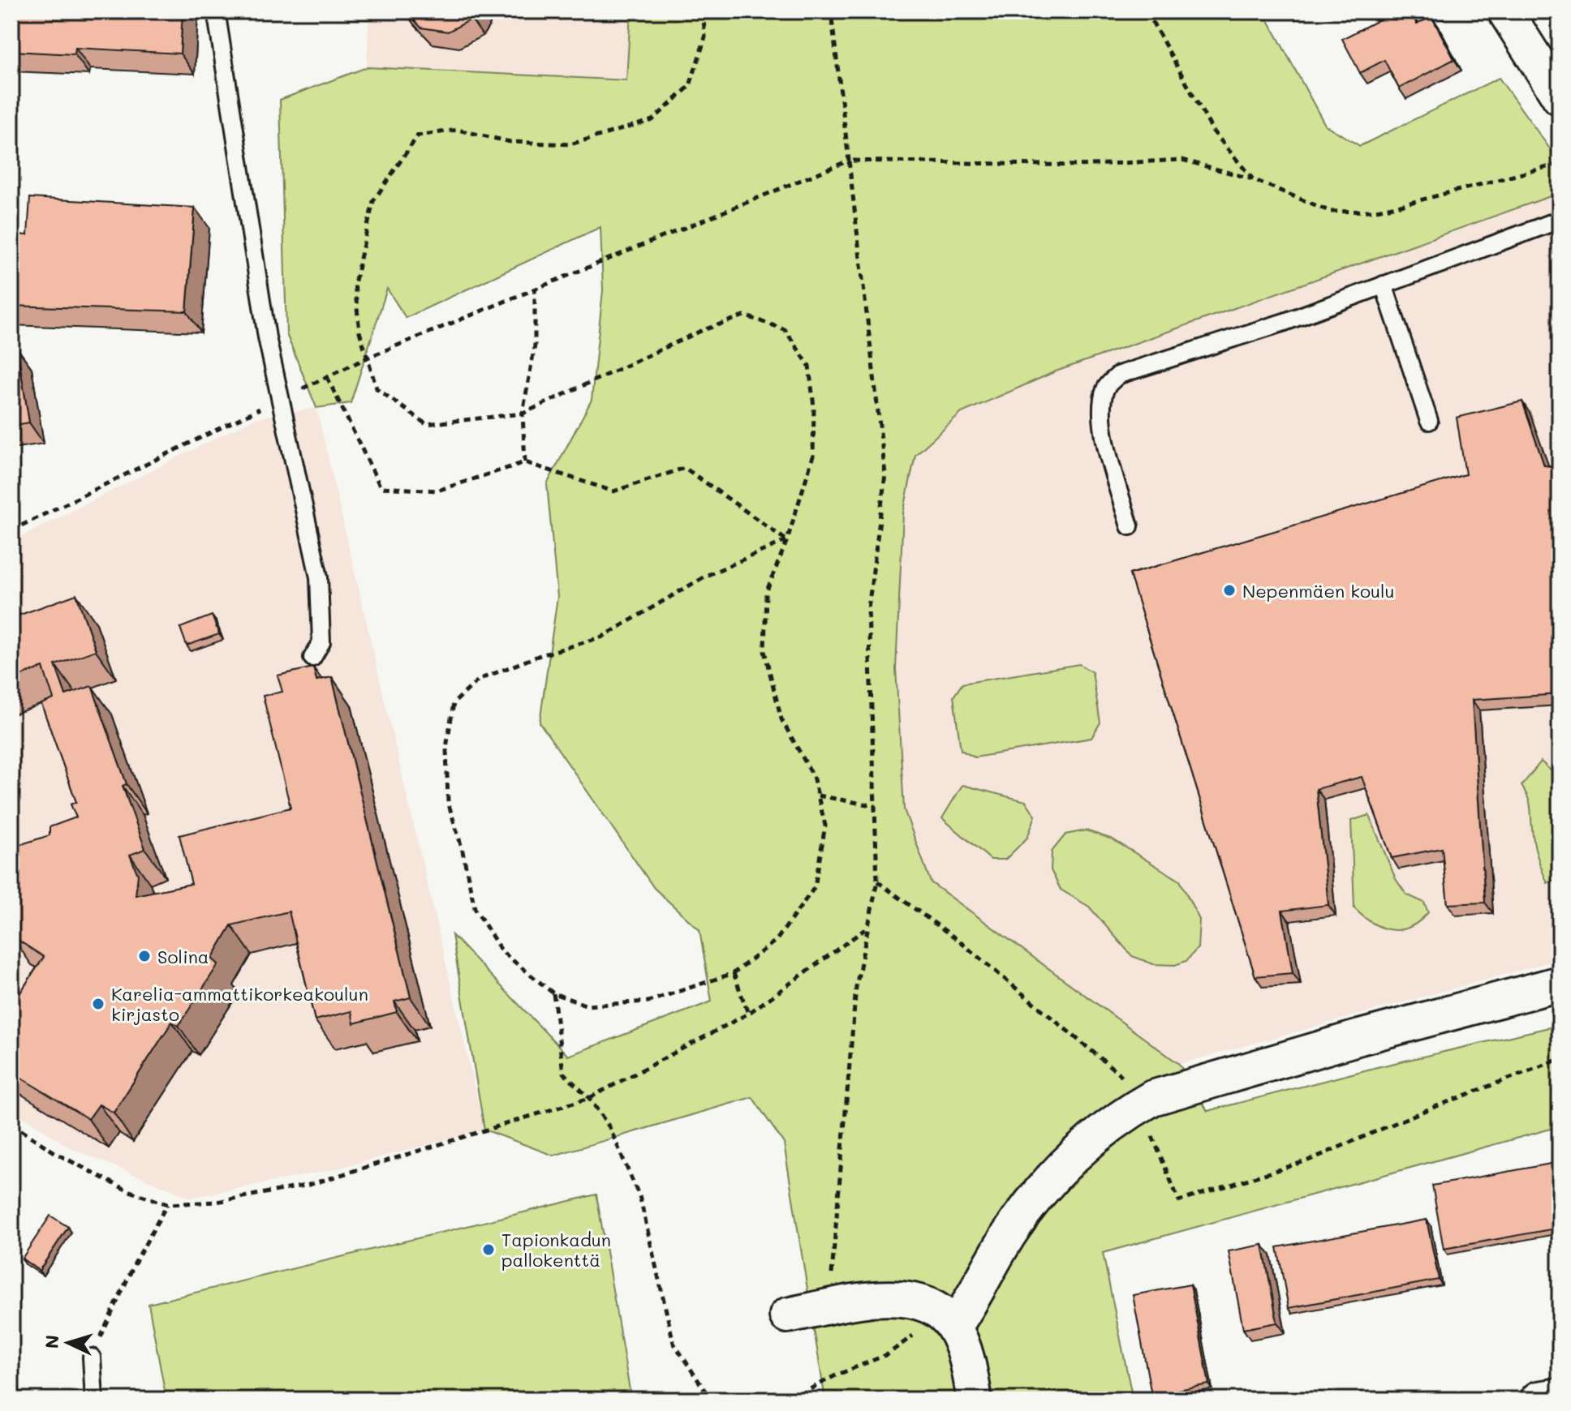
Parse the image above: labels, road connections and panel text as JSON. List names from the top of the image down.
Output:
{
  "places": [
    "Nepenmäen koulu",
    "Solina",
    "Karelia-ammattikorkeakoulun kirjasto",
    "Tapionkadun pallokenttä"
  ],
  "north": "left"
}
